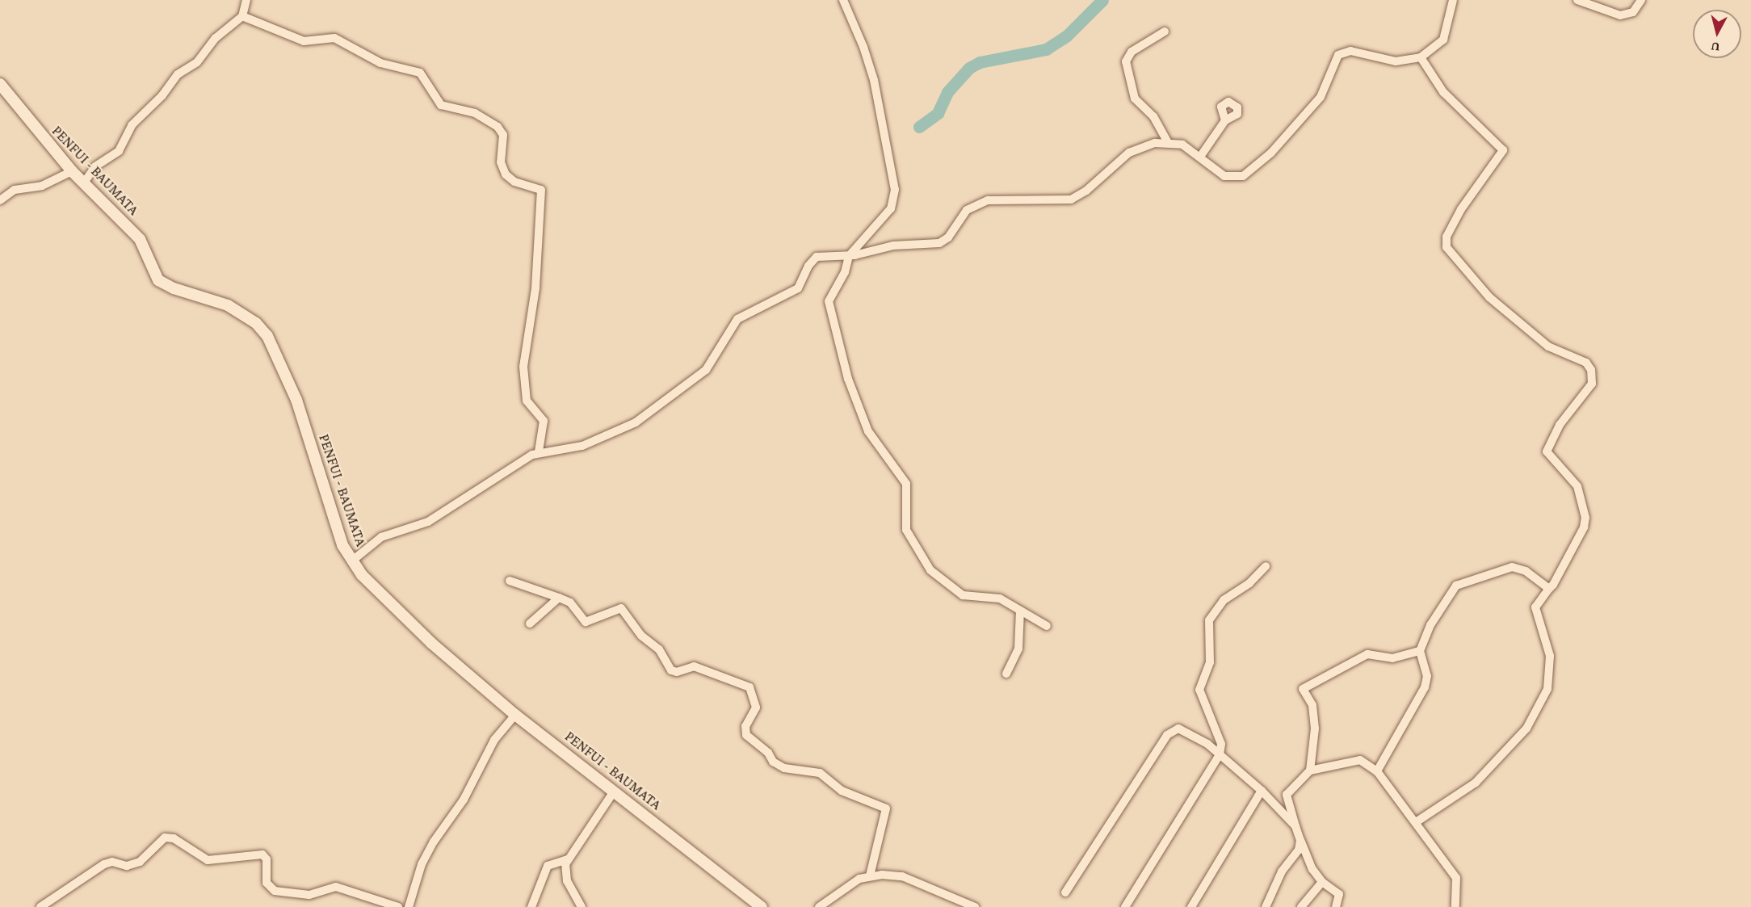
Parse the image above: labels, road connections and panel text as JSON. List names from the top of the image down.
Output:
{
  "streets": {
    "street": ["PENFUI - BAUMATA"]
  },
  "north": "bottom"
}
